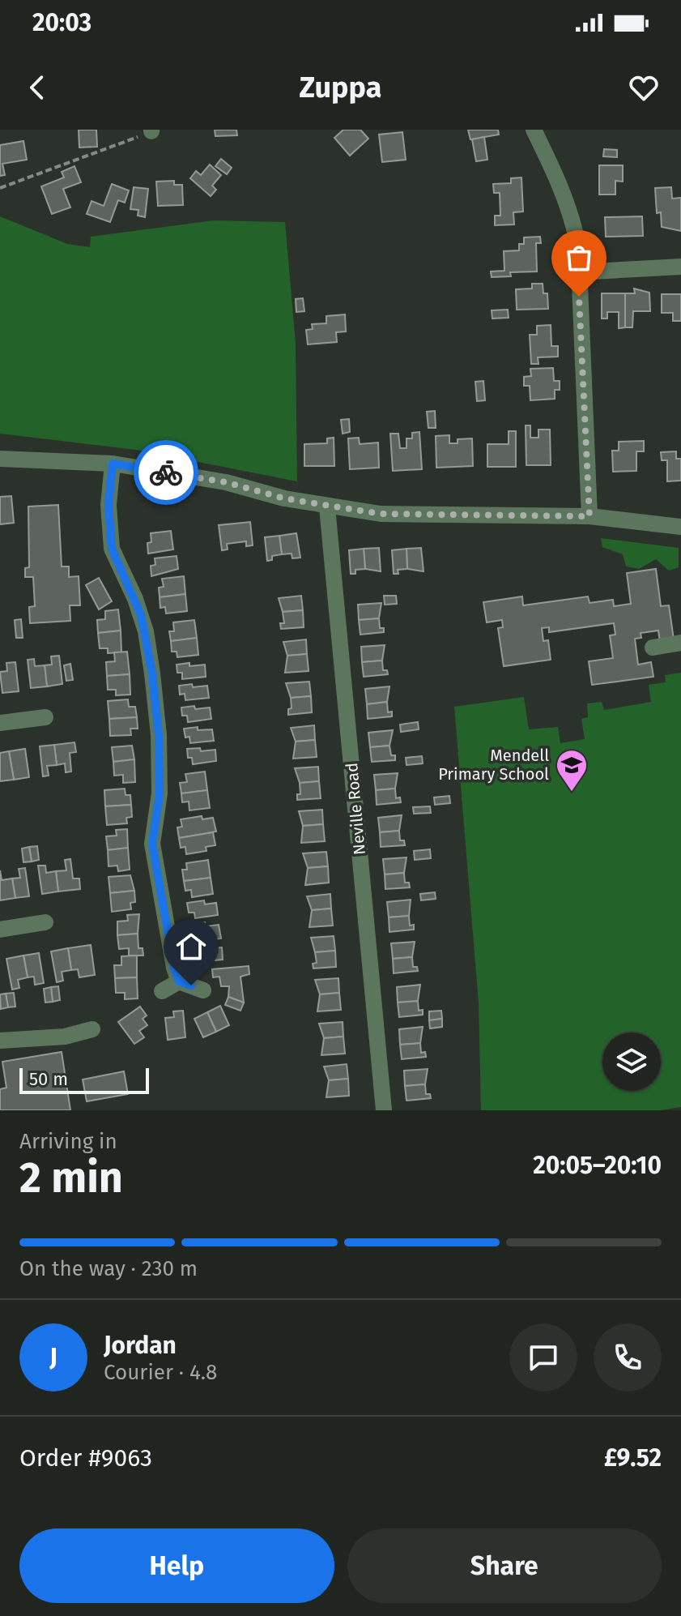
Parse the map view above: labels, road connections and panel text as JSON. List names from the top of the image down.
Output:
{
  "streets": {
    "street": ["Neville Road"]
  },
  "places": {
    "school or university": ["Mendell Primary School"]
  },
  "scale_bar": "50 m",
  "page": {
    "status": "20:03",
    "header": "Zuppa",
    "scale": "50 m",
    "heading": ["2 min", "Arriving in", "20:05–20:10"],
    "panel": [
      "Jordan",
      "Courier · 4.8",
      "Order #9063",
      "£9.52"
    ],
    "bar": "On the way · 230 m",
    "round": "J",
    "buttons": ["Help", "Share"]
  }
}
